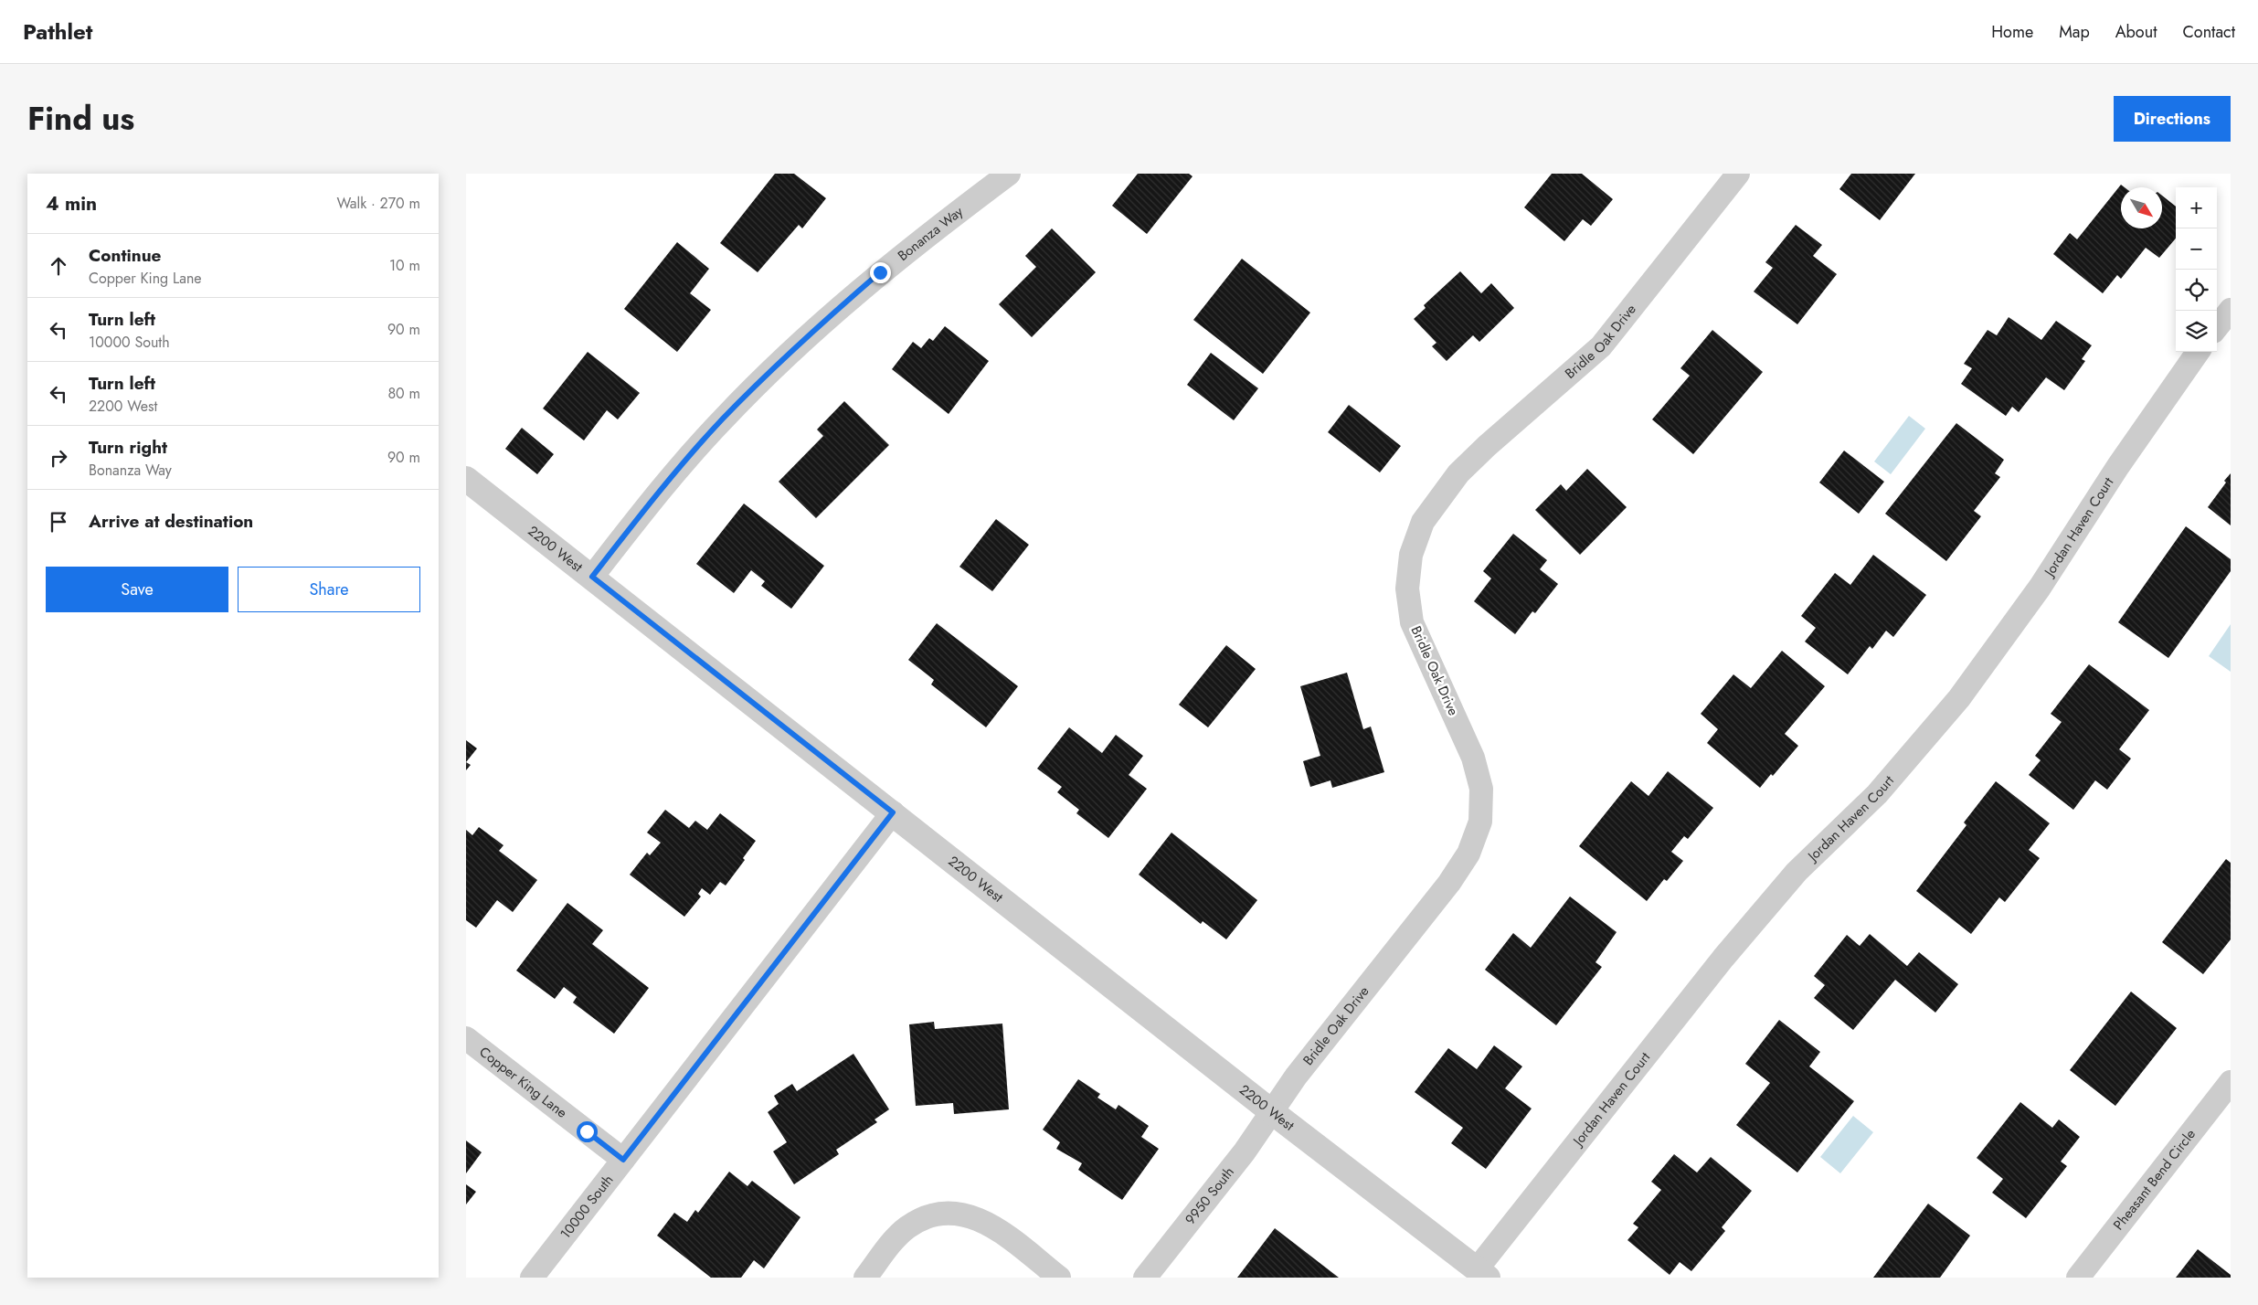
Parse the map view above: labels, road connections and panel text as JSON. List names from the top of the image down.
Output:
{
  "streets": {
    "street": [
      "Bonanza Way",
      "Bridle Oak Drive",
      "Jordan Haven Court",
      "2200 West",
      "Copper King Lane",
      "Pheasant Bend Circle",
      "9950 South",
      "10000 South"
    ]
  },
  "crossings": [
    ["Bonanza Way", "2200 West"],
    ["Bridle Oak Drive", "2200 West"],
    ["Bridle Oak Drive", "9950 South"],
    ["Jordan Haven Court", "2200 West"],
    ["2200 West", "9950 South"],
    ["2200 West", "10000 South"],
    ["Copper King Lane", "10000 South"]
  ],
  "north": "bottom right",
  "page": {
    "header": "Pathlet",
    "nav": [
      "Home",
      "Map",
      "About",
      "Contact"
    ],
    "title": "Find us",
    "buttons": [
      "Directions",
      ["Save", "Share"]
    ],
    "heading": ["4 min", "Walk · 270 m"],
    "map_buttons": ["+", "−"],
    "list": [
      ["Continue", "Copper King Lane", "10 m"],
      ["Turn left", "10000 South", "90 m"],
      ["Turn left", "2200 West", "80 m"],
      ["Turn right", "Bonanza Way", "90 m"],
      "Arrive at destination"
    ]
  }
}
